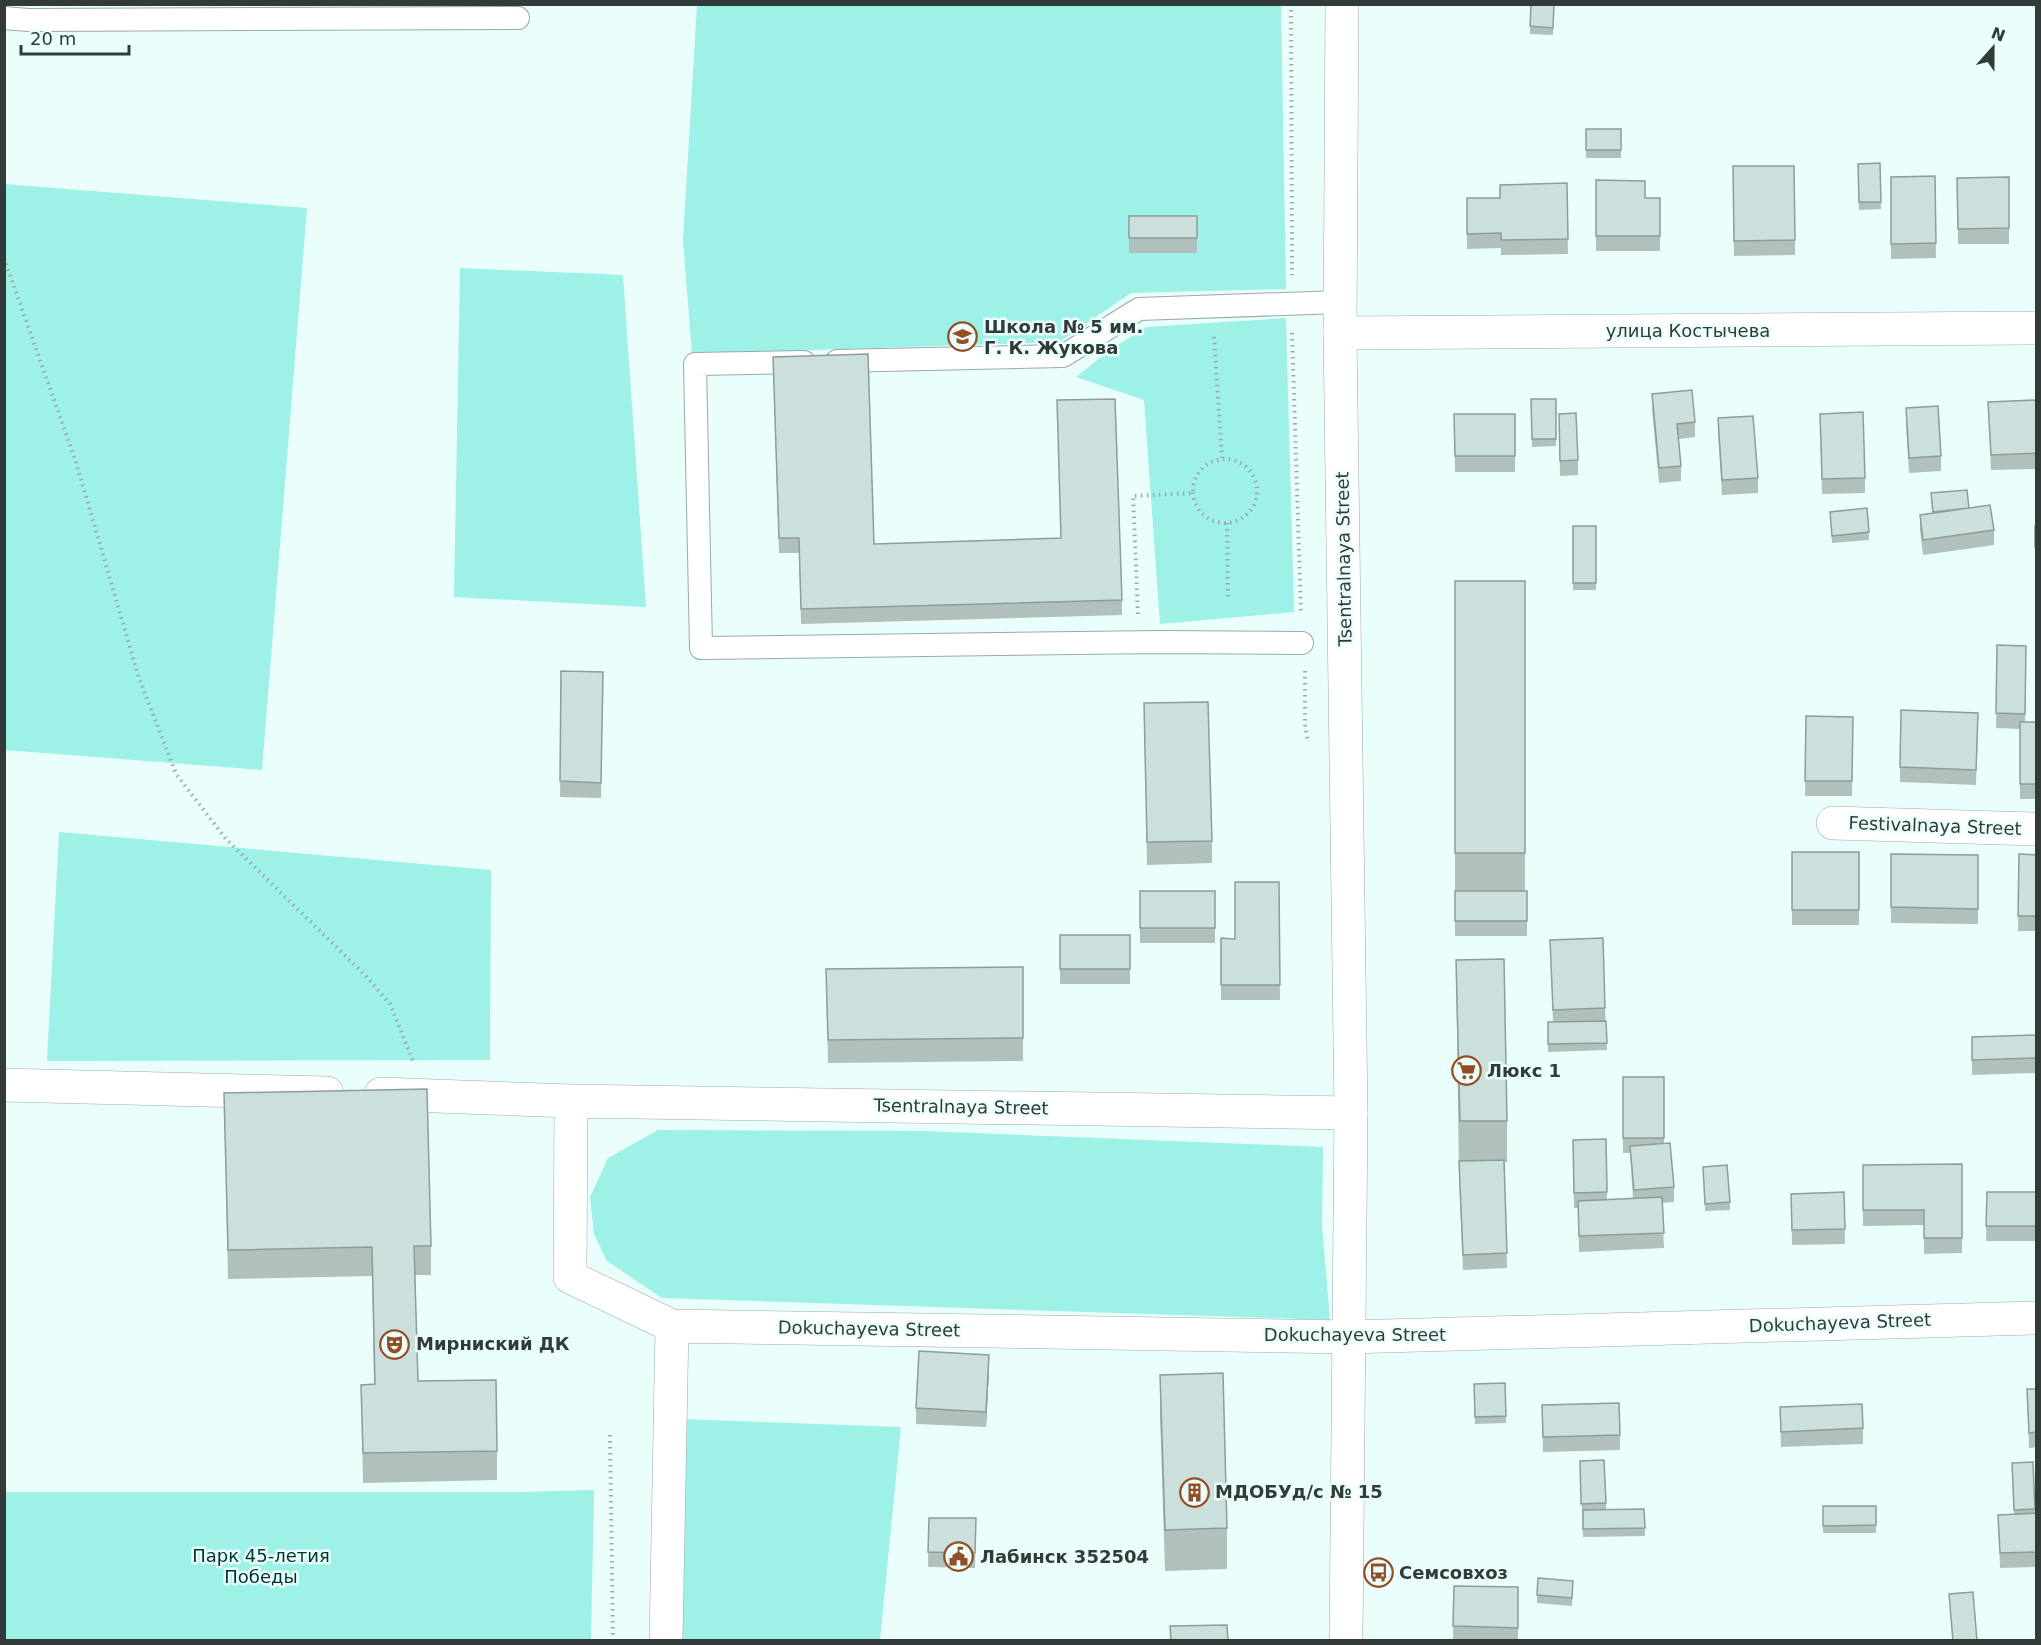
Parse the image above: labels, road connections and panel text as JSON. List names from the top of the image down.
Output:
{
  "streets": {
    "street": [
      "улица Костычева",
      "Tsentralnaya Street",
      "Festivalnaya Street",
      "Dokuchayeva Street"
    ]
  },
  "crossings": [
    ["улица Костычева", "Tsentralnaya Street"],
    ["Tsentralnaya Street", "Dokuchayeva Street"]
  ],
  "parks": ["Парк 45-летия Победы"],
  "places": {
    "school or university": ["Школа № 5 им. Г. К. Жукова"],
    "supermarket": ["Люкс 1"],
    "theatre": ["Мирниский ДК"],
    "building": ["МДОБУд/с № 15"],
    "public building": ["Лабинск 352504"],
    "bus stop": ["Семсовхоз"]
  },
  "scale_bar": "20 m",
  "north": "top"
}
